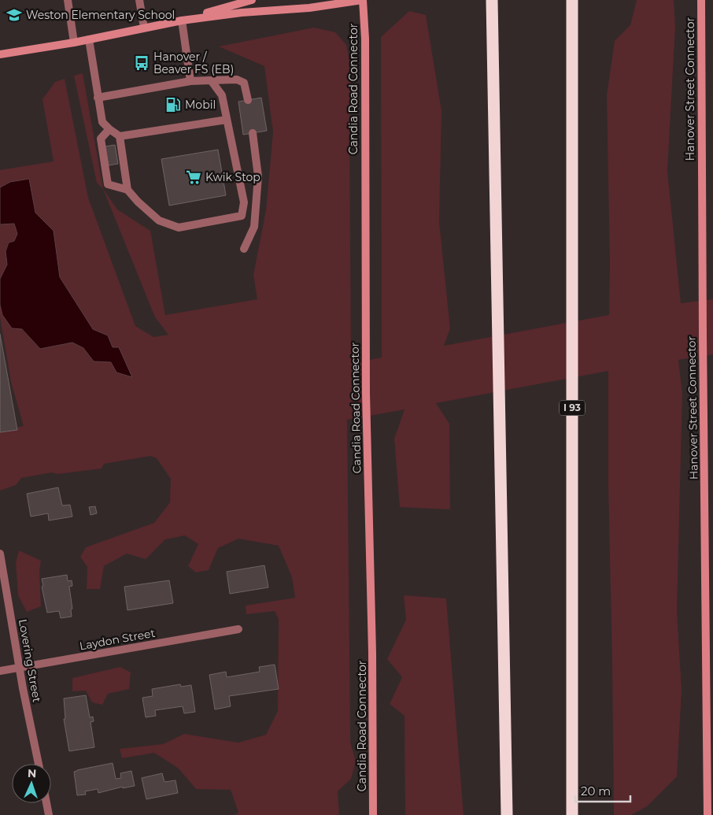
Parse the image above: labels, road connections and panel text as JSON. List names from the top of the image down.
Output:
{
  "streets": {
    "highway": ["I 93"],
    "main road": ["Candia Road Connector", "Hanover Street Connector"],
    "street": ["Laydon Street", "Lovering Street"]
  },
  "crossings": [
    ["Laydon Street", "Lovering Street"]
  ],
  "places": {
    "school or university": ["Weston Elementary School"],
    "bus stop": ["Hanover / Beaver FS (EB)"],
    "fuel station": ["Mobil"],
    "supermarket": ["Kwik Stop"]
  },
  "scale_bar": "20 m",
  "north": "top"
}
